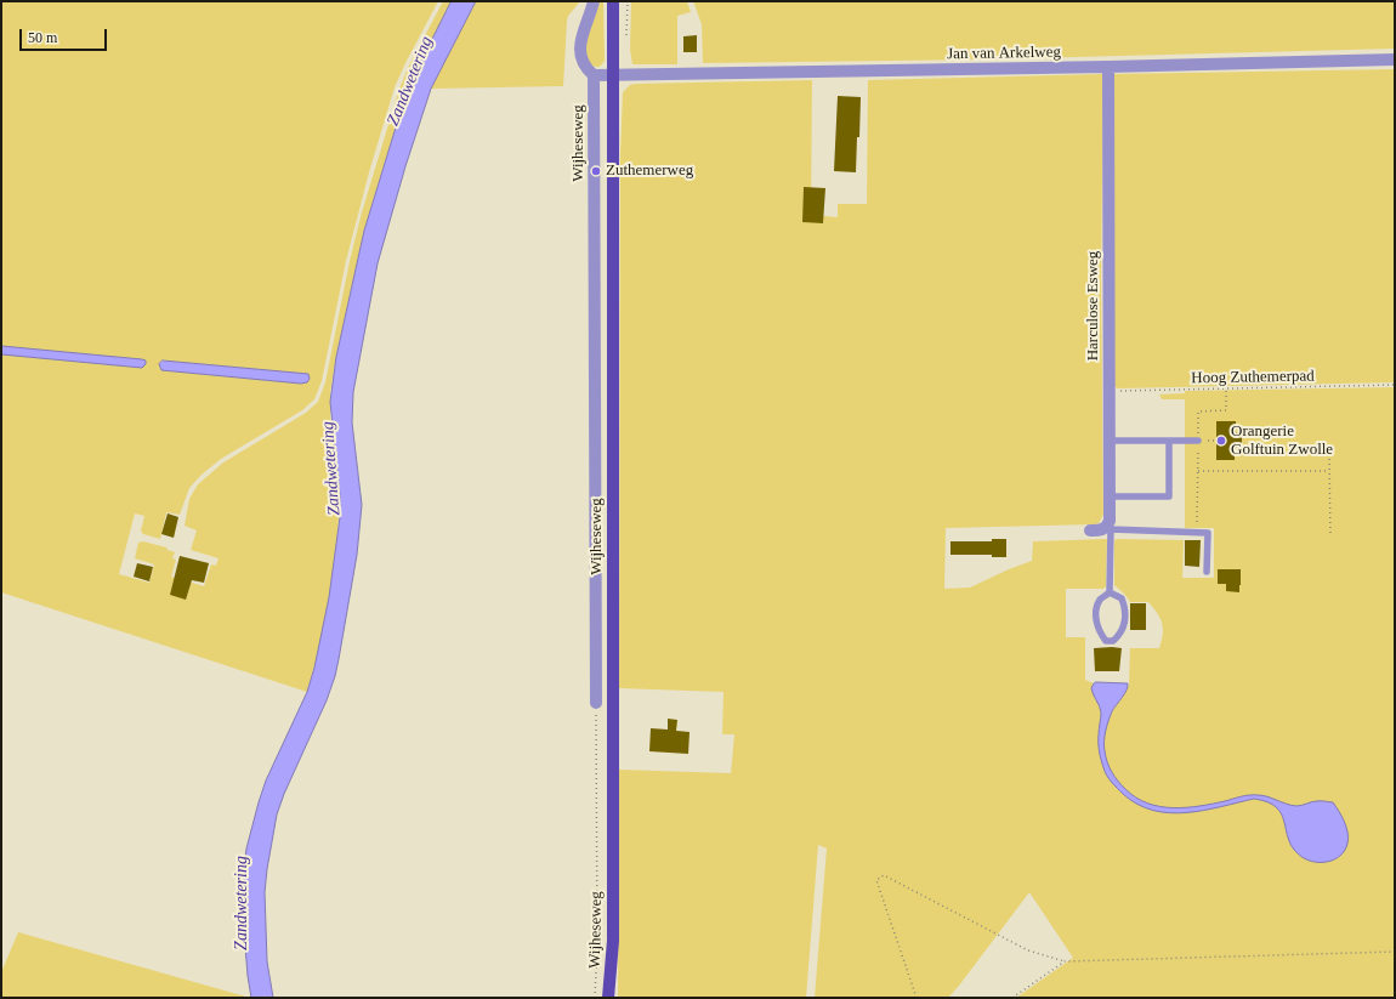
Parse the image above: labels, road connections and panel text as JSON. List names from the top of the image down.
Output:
{
  "streets": {
    "main road": ["Wijheseweg"],
    "street": ["Jan van Arkelweg", "Harculose Esweg"],
    "path": ["Hoog Zuthemerpad"]
  },
  "crossings": [
    ["Jan van Arkelweg", "Wijheseweg"],
    ["Jan van Arkelweg", "Harculose Esweg"],
    ["Harculose Esweg", "Hoog Zuthemerpad"]
  ],
  "water": ["Zandwetering"],
  "places": ["Zuthemerweg", "Orangerie Golftuin Zwolle"],
  "scale_bar": "50 m"
}
